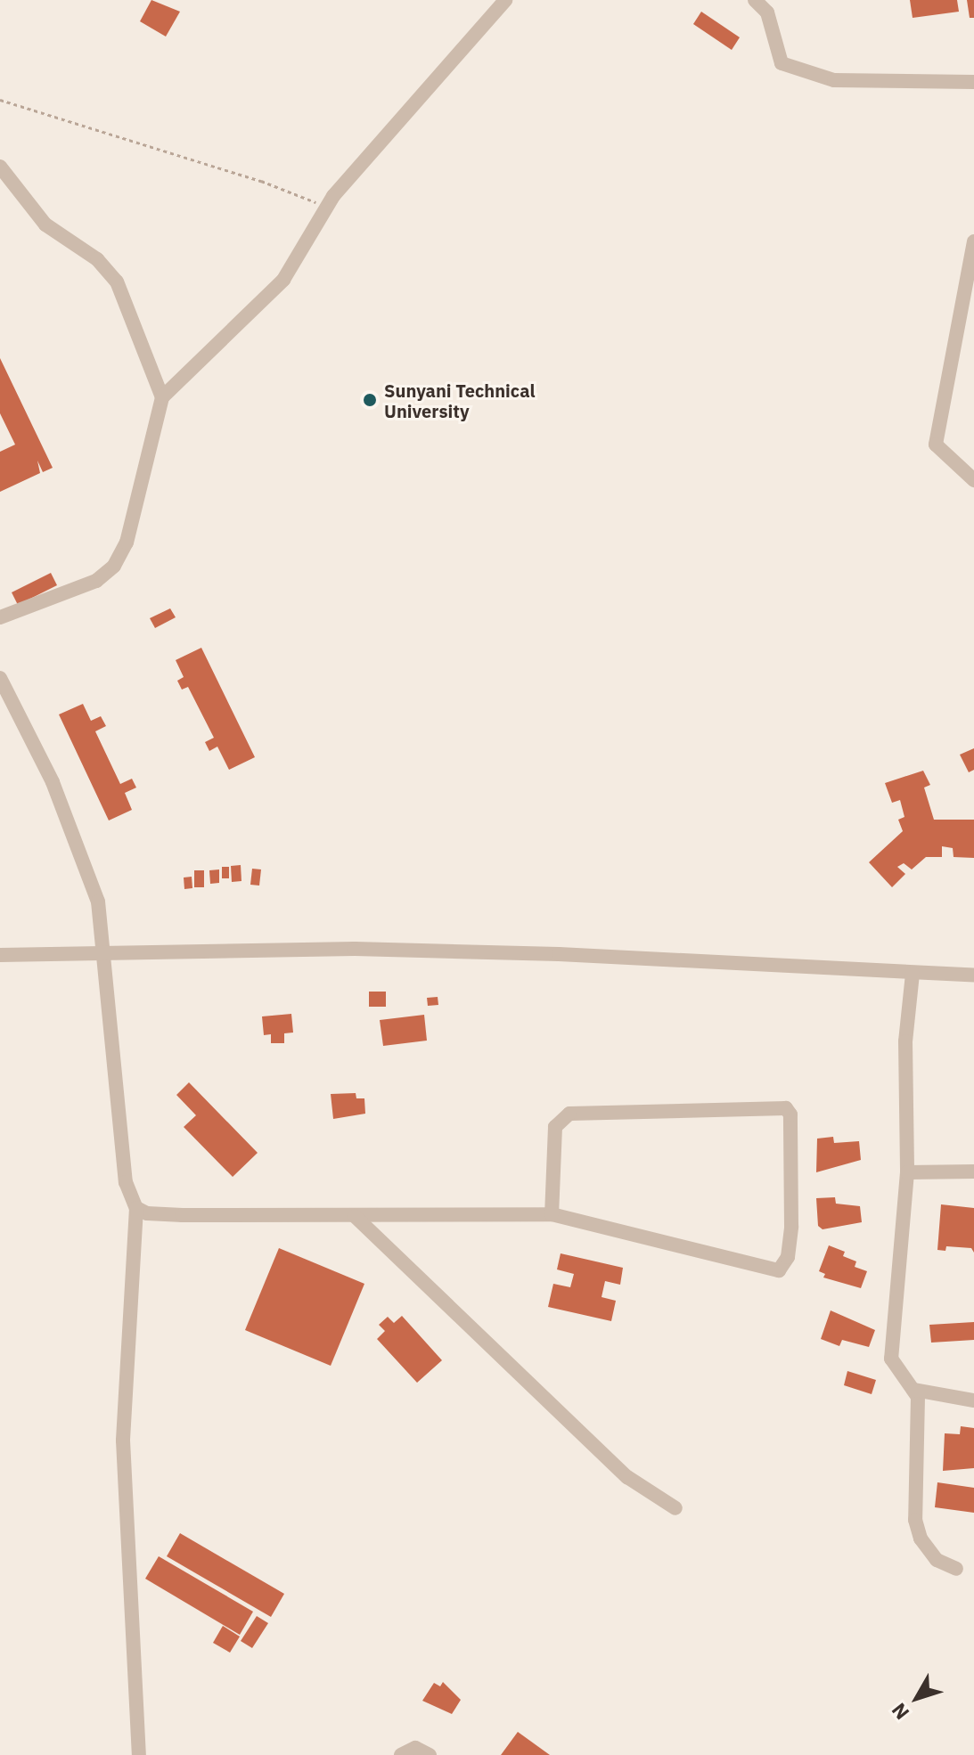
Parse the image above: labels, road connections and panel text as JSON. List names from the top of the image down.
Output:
{
  "places": ["Sunyani Technical University"],
  "north": "bottom left"
}
